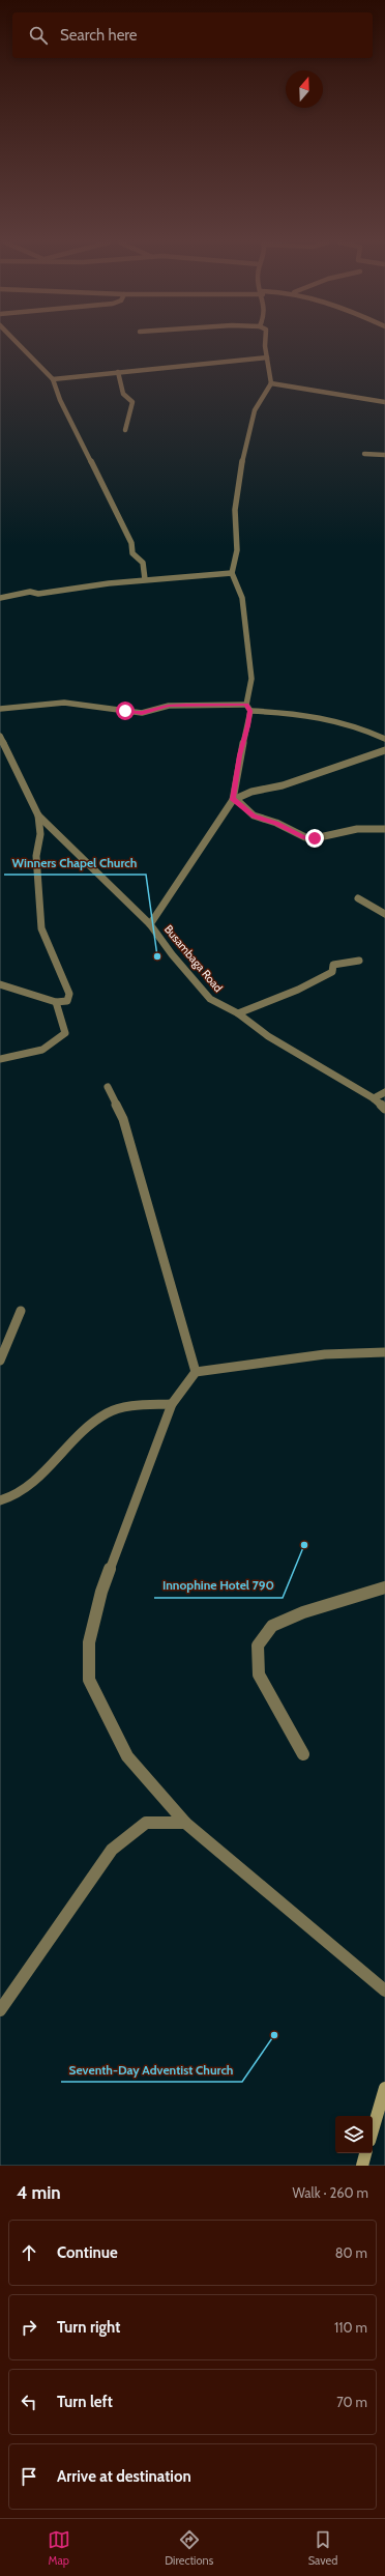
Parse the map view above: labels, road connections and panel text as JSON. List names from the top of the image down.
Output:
{
  "streets": {
    "street": ["Busambaga Road"]
  },
  "places": ["Winners Chapel Church", "Innophine Hotel 790", "Seventh-Day Adventist Church"],
  "north": "top",
  "page": {
    "search": "Search here",
    "heading": ["4 min", "Walk · 260 m"],
    "list": [
      ["Continue", "80 m"],
      ["Turn right", "110 m"],
      ["Turn left", "70 m"],
      "Arrive at destination"
    ],
    "nav": ["Map", "Directions", "Saved"]
  }
}
